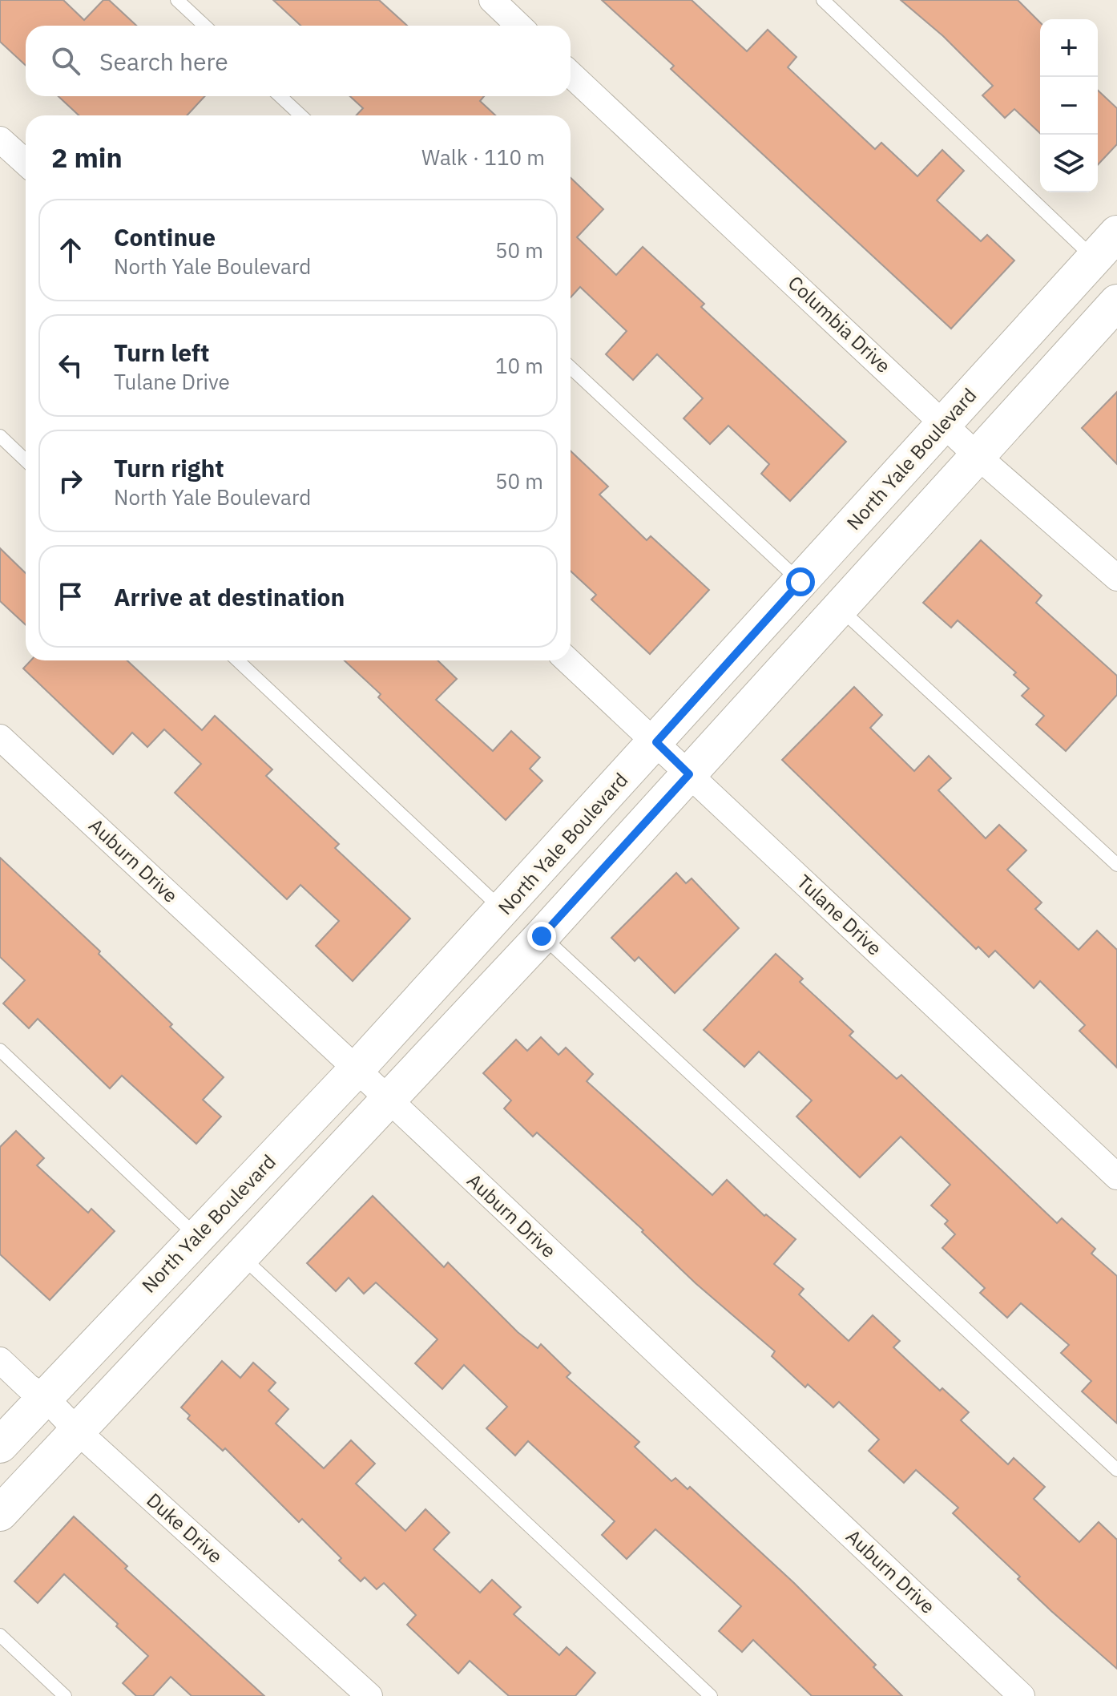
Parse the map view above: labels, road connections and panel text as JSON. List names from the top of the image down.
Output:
{
  "streets": {
    "street": [
      "Columbia Drive",
      "North Yale Boulevard",
      "Auburn Drive",
      "Tulane Drive",
      "Duke Drive"
    ]
  },
  "crossings": [
    ["Columbia Drive", "North Yale Boulevard"],
    ["North Yale Boulevard", "Auburn Drive"],
    ["North Yale Boulevard", "Tulane Drive"],
    ["North Yale Boulevard", "Duke Drive"]
  ],
  "page": {
    "map_buttons": ["+", "−"],
    "search": "Search here",
    "heading": ["2 min", "Walk · 110 m"],
    "list": [
      ["Continue", "North Yale Boulevard", "50 m"],
      ["Turn left", "Tulane Drive", "10 m"],
      ["Turn right", "North Yale Boulevard", "50 m"],
      "Arrive at destination"
    ]
  }
}
